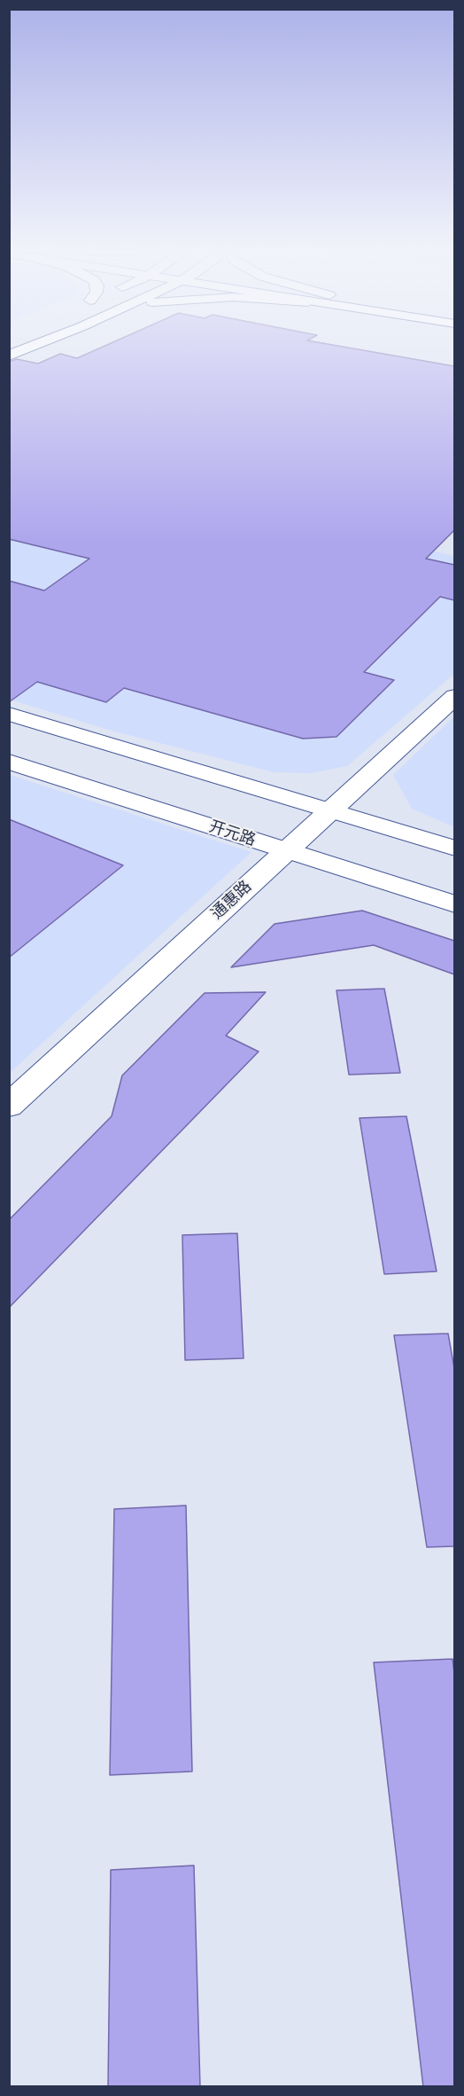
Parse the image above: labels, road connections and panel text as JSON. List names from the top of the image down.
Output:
{
  "streets": {
    "main road": ["开元路", "通惠路"]
  },
  "crossings": [
    ["开元路", "通惠路"]
  ]
}
